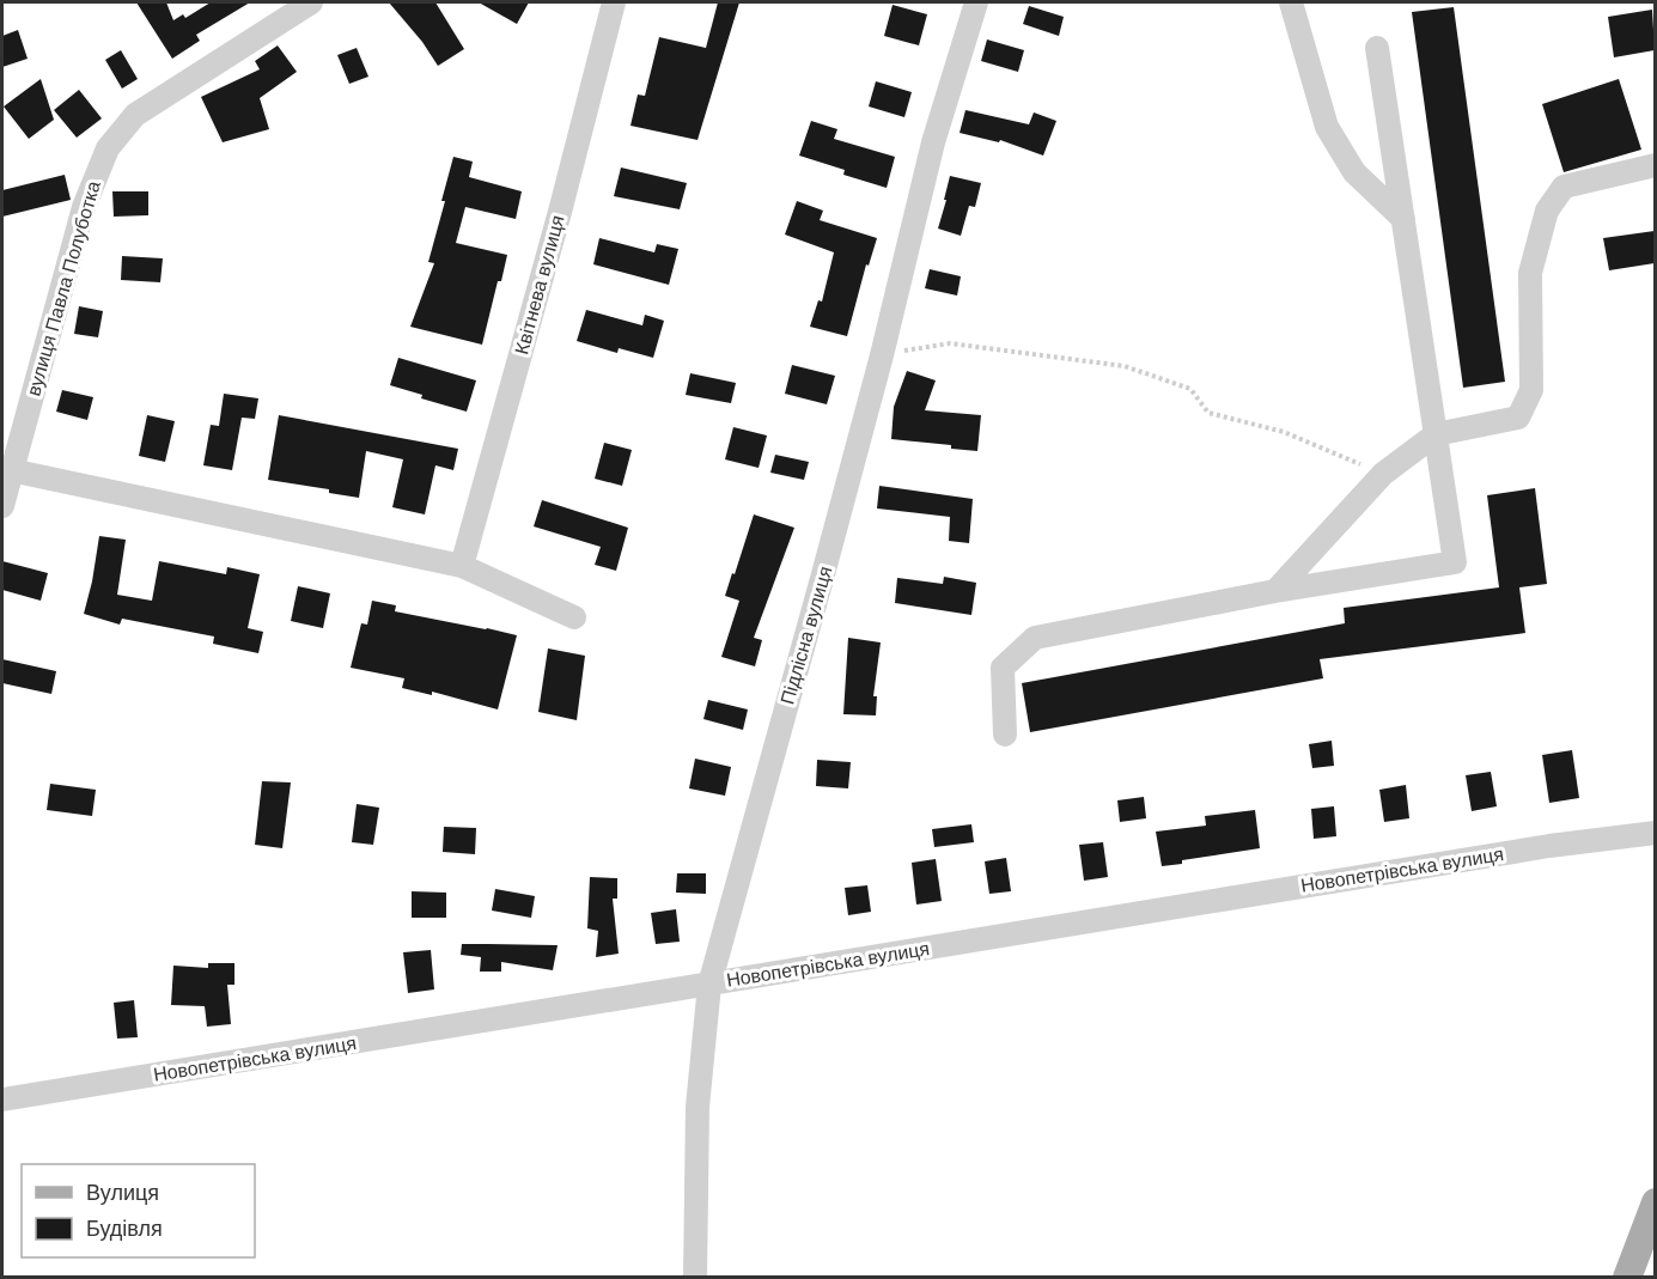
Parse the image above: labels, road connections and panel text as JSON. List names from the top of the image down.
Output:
{
  "streets": {
    "street": [
      "Квітнева вулиця",
      "вулиця Павла Полуботка",
      "Підлісна вулиця",
      "Новопетрівська вулиця"
    ]
  },
  "crossings": [
    ["Підлісна вулиця", "Новопетрівська вулиця"]
  ],
  "legend": ["Вулиця", "Будівля"]
}
